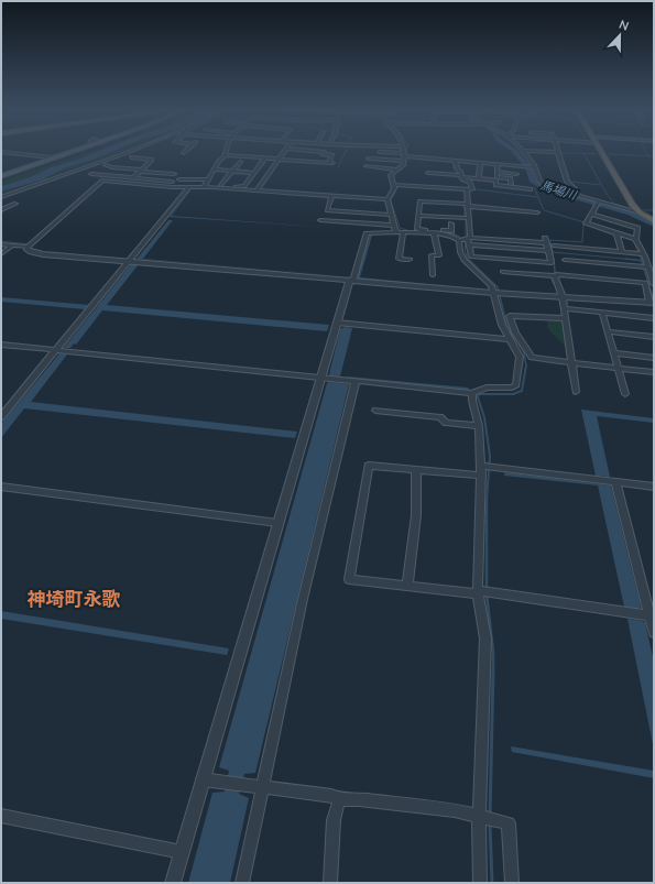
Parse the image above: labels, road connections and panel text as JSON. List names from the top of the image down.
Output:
{
  "districts": ["神埼町永歌"],
  "water": ["馬場川"],
  "north": "top"
}
